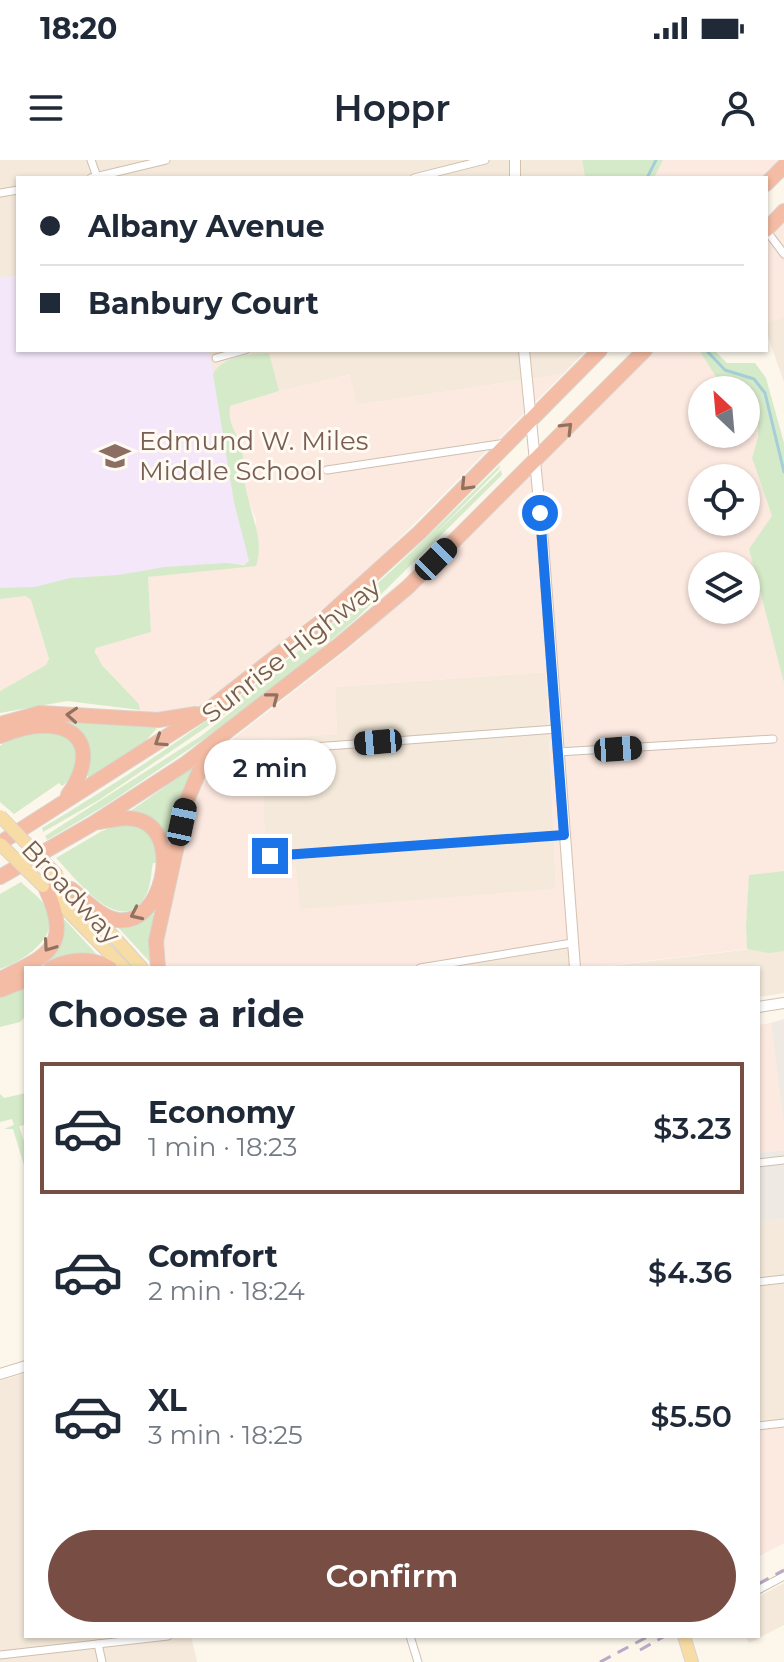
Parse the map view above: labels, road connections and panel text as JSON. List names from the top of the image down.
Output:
{
  "streets": {
    "highway": ["Sunrise Highway"],
    "main road": ["Broadway"]
  },
  "crossings": [
    ["Sunrise Highway", "Broadway"]
  ],
  "places": {
    "school or university": ["Edmund W. Miles Middle School"]
  },
  "north": "top left",
  "page": {
    "status": "18:20",
    "header": "Hoppr",
    "banner": ["Albany Avenue", "Banbury Court"],
    "bubble": "2 min",
    "heading": "Choose a ride",
    "list": [
      {
        "name": "Economy",
        "note": "1 min · 18:23",
        "value": "$3.23"
      },
      {
        "name": "Comfort",
        "note": "2 min · 18:24",
        "value": "$4.36"
      },
      {
        "name": "XL",
        "note": "3 min · 18:25",
        "value": "$5.50"
      }
    ],
    "buttons": "Confirm"
  }
}
